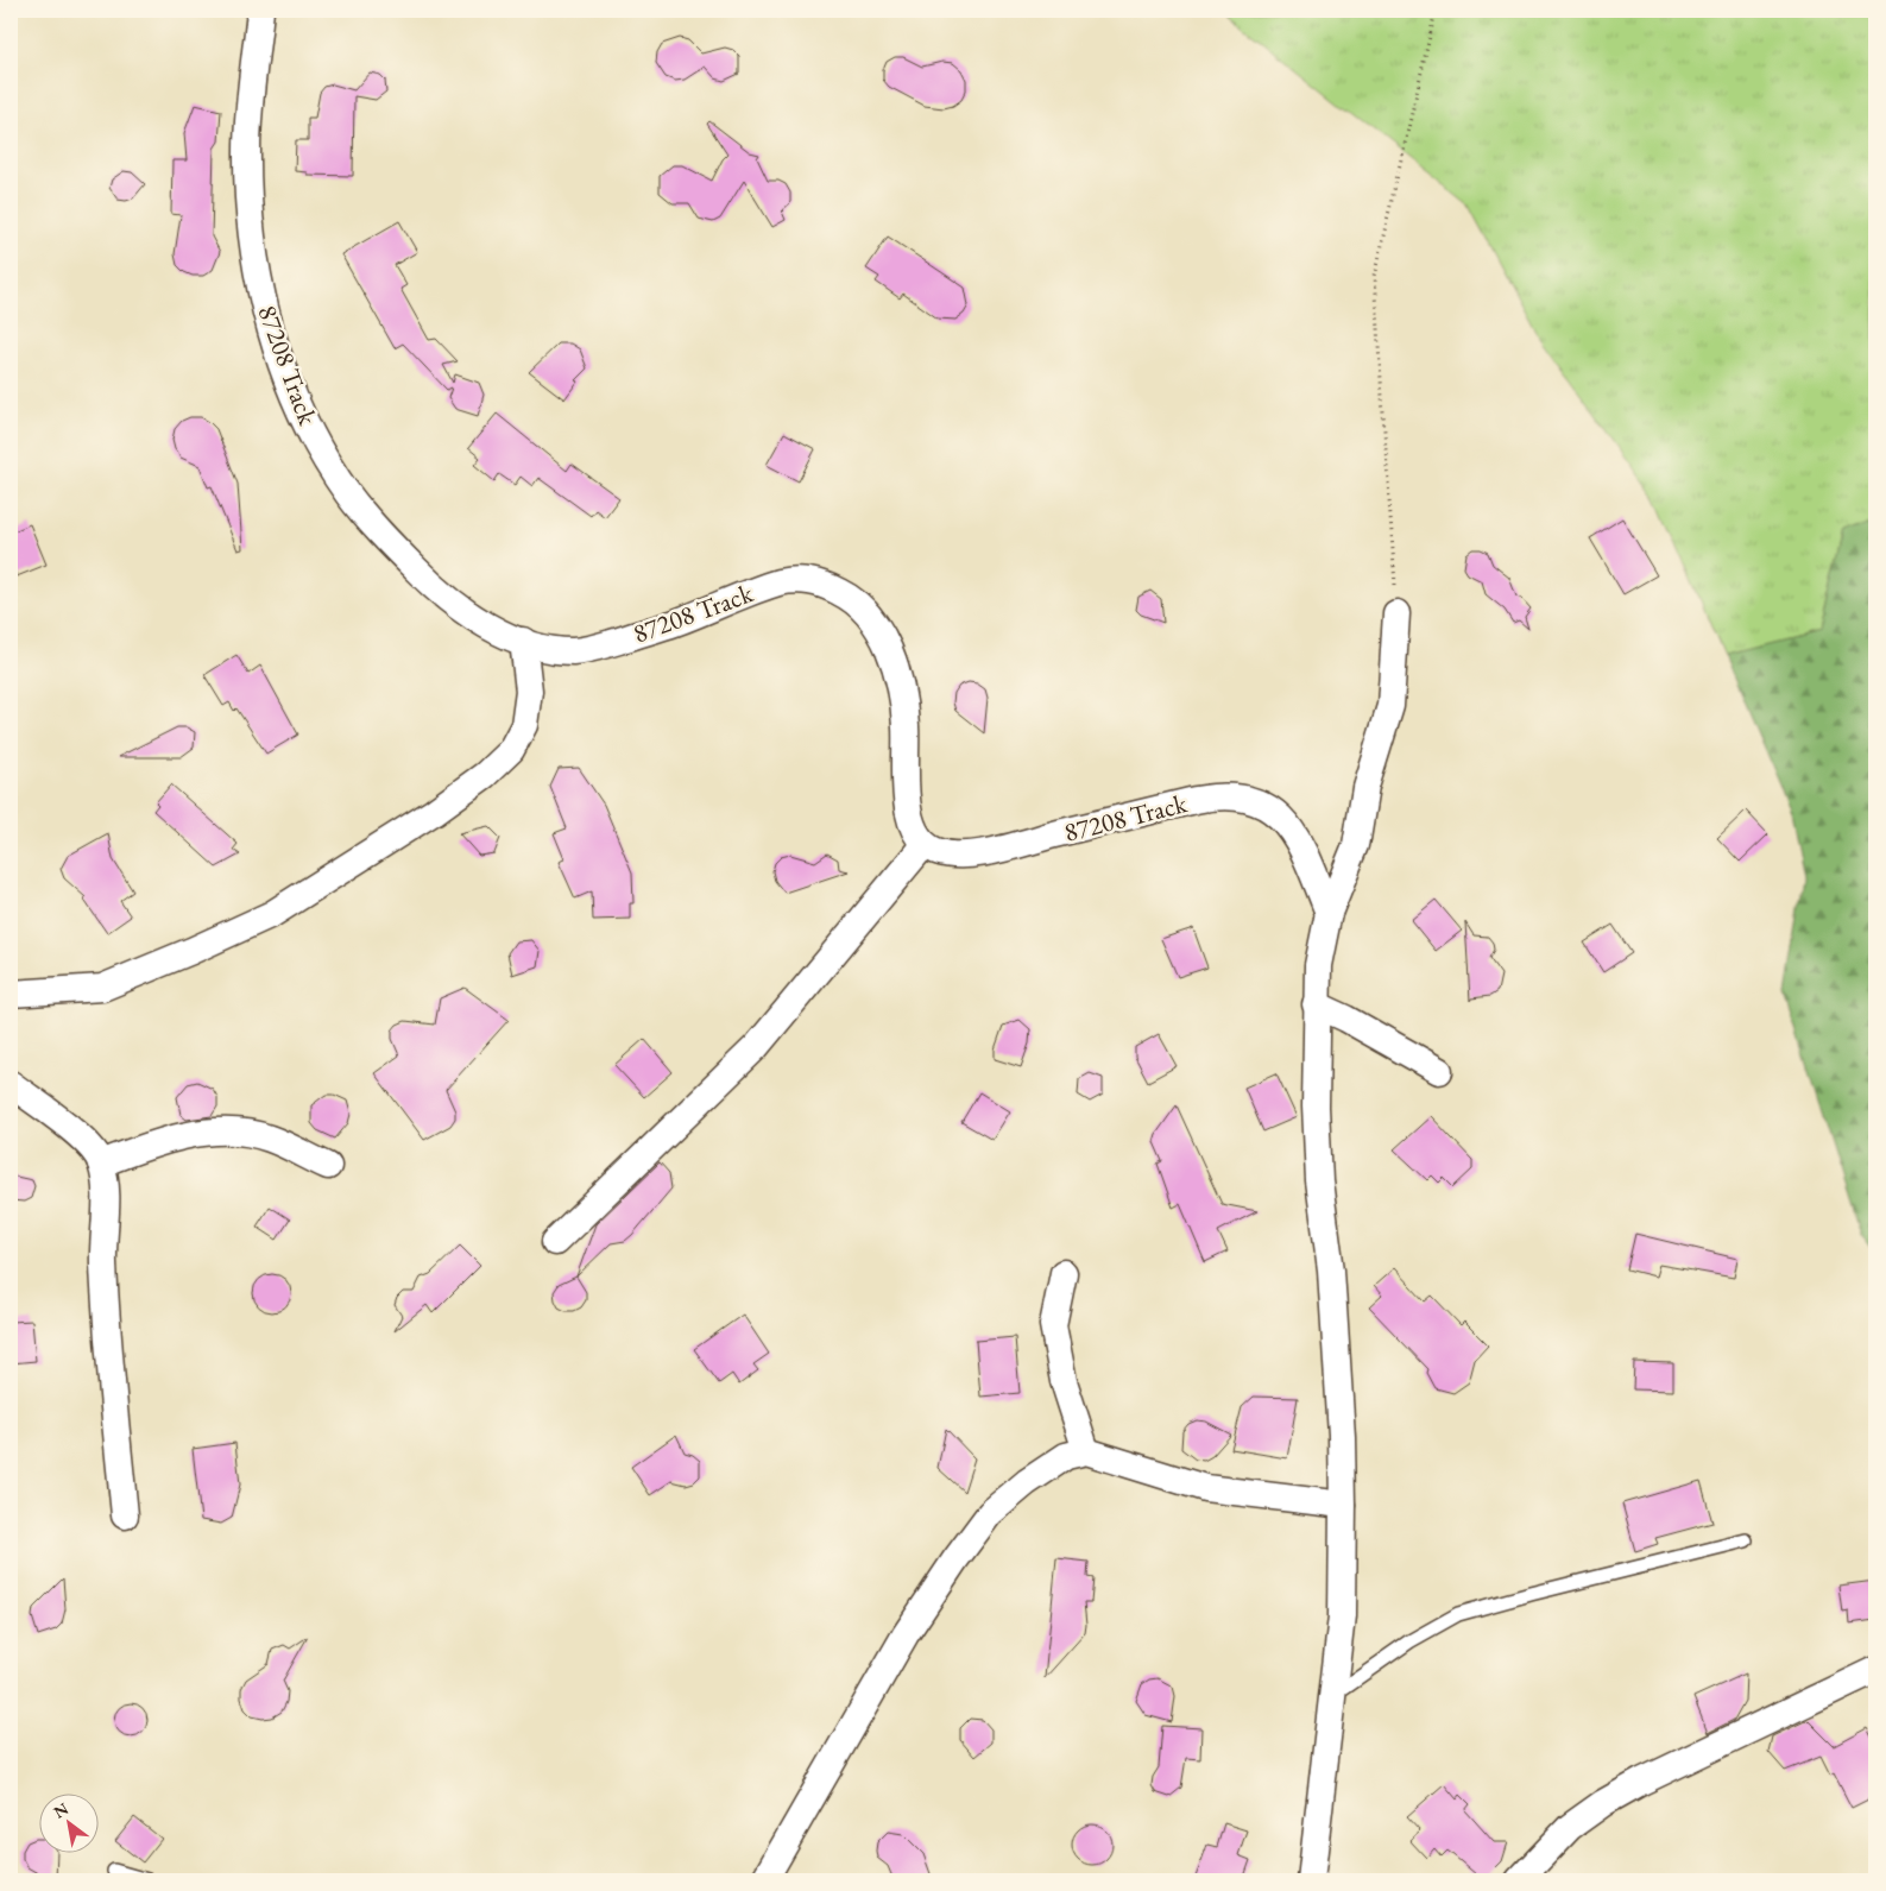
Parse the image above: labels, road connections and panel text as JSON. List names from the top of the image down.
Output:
{
  "streets": {
    "street": ["87208 Track"]
  },
  "north": "top left"
}
